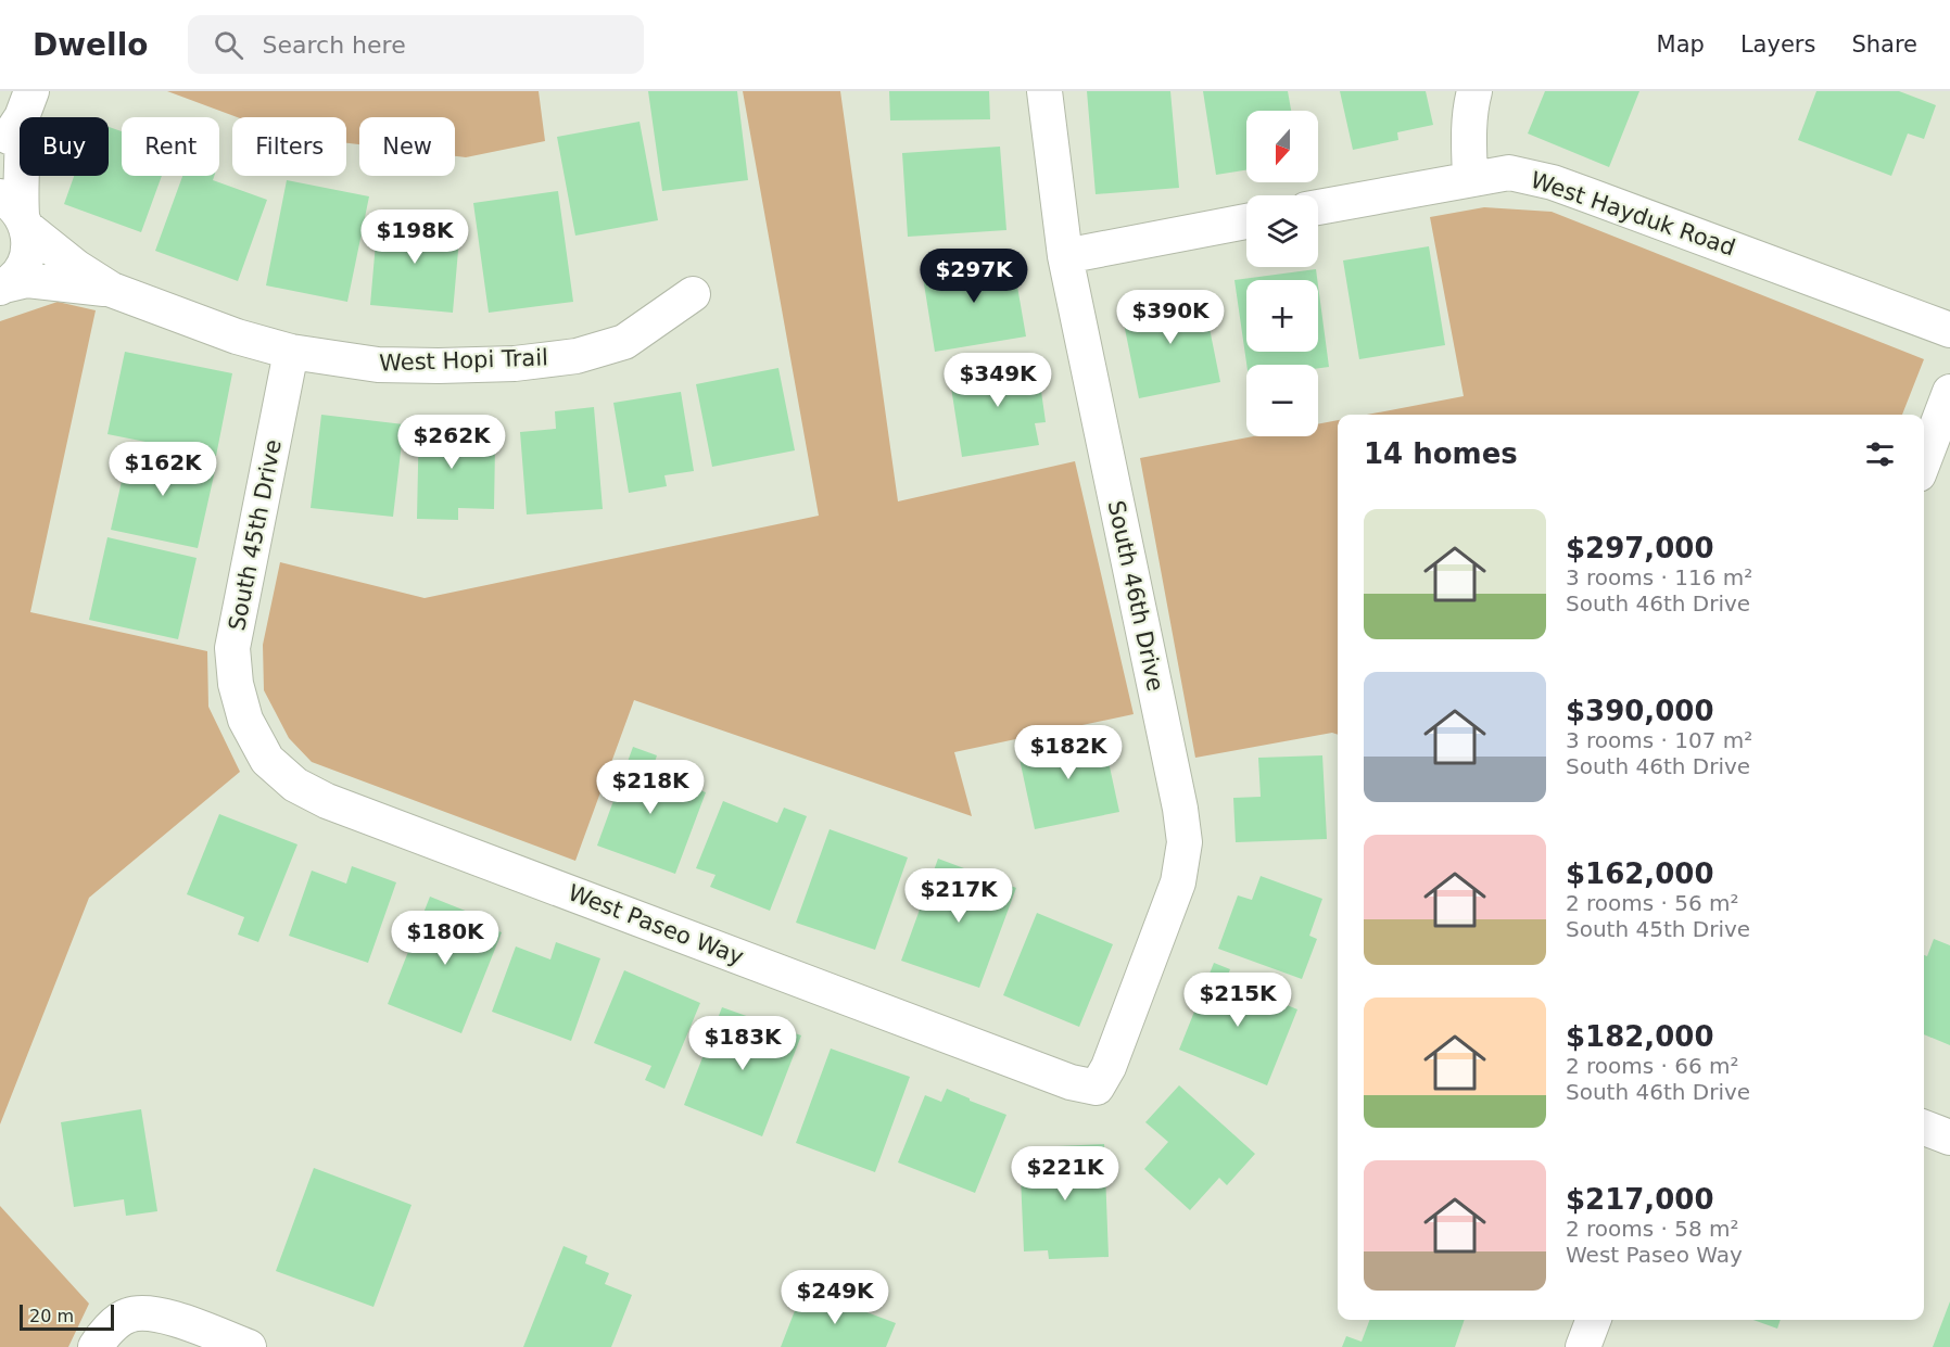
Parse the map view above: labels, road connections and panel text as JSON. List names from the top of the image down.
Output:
{
  "streets": {
    "street": [
      "West Hayduk Road",
      "West Hopi Trail",
      "South 45th Drive",
      "South 46th Drive",
      "West Paseo Way"
    ]
  },
  "crossings": [
    ["West Hopi Trail", "South 45th Drive"],
    ["South 45th Drive", "West Paseo Way"],
    ["South 46th Drive", "West Paseo Way"]
  ],
  "scale_bar": "20 m",
  "north": "bottom",
  "page": {
    "header": "Dwello",
    "search": "Search here",
    "nav": ["Map", "Layers", "Share"],
    "map_buttons": ["+", "−"],
    "chip": [
      "Buy",
      "Rent",
      "Filters",
      "New"
    ],
    "price": [
      "$198K",
      "$297K",
      "$390K",
      "$349K",
      "$262K",
      "$162K",
      "$182K",
      "$218K",
      "$217K",
      "$180K",
      "$215K",
      "$183K",
      "$221K",
      "$249K"
    ],
    "heading": "14 homes",
    "list": [
      {
        "name": "$297,000",
        "note": "3 rooms · 116 m² · South 46th Drive"
      },
      {
        "name": "$390,000",
        "note": "3 rooms · 107 m² · South 46th Drive"
      },
      {
        "name": "$162,000",
        "note": "2 rooms · 56 m² · South 45th Drive"
      },
      {
        "name": "$182,000",
        "note": "2 rooms · 66 m² · South 46th Drive"
      },
      {
        "name": "$217,000",
        "note": "2 rooms · 58 m² · West Paseo Way"
      }
    ],
    "scale": "20 m"
  }
}
